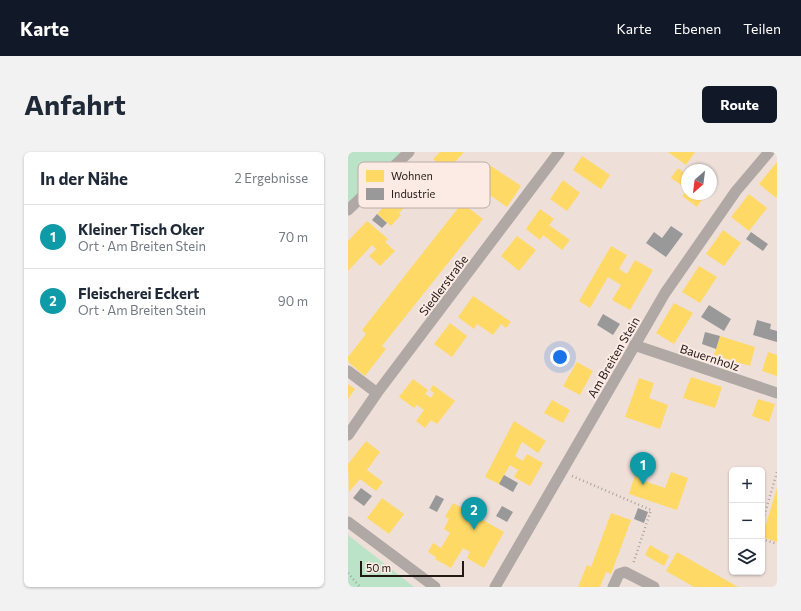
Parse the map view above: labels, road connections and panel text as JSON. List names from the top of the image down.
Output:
{
  "streets": {
    "street": ["Siedlerstraße", "Am Breiten Stein", "Bauernholz"]
  },
  "crossings": [
    ["Am Breiten Stein", "Bauernholz"]
  ],
  "legend": ["Wohnen", "Industrie"],
  "scale_bar": "50 m",
  "north": "bottom left",
  "page": {
    "header": "Karte",
    "nav": ["Karte", "Ebenen", "Teilen"],
    "buttons": "Route",
    "title": "Anfahrt",
    "heading": ["In der Nähe", "2 Ergebnisse"],
    "list": [
      {
        "mark": "1",
        "name": "Kleiner Tisch Oker",
        "note": "Ort · Am Breiten Stein",
        "value": "70 m"
      },
      {
        "mark": "2",
        "name": "Fleischerei Eckert",
        "note": "Ort · Am Breiten Stein",
        "value": "90 m"
      }
    ],
    "pins": ["1", "2"],
    "map_buttons": ["+", "−"],
    "scale": "50 m"
  }
}
